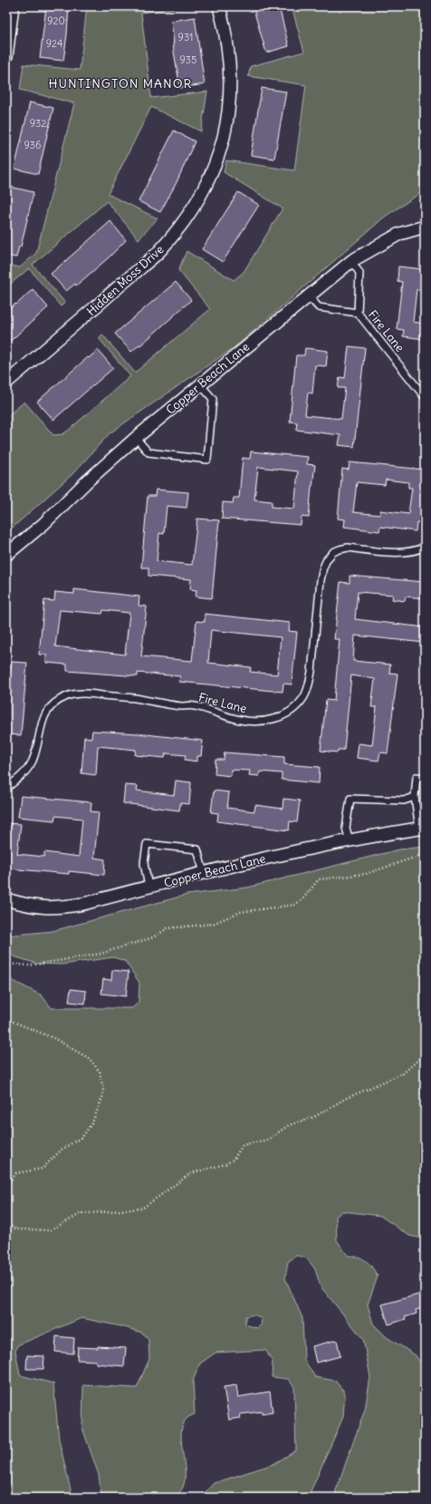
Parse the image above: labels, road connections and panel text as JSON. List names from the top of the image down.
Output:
{
  "streets": {
    "street": ["Hidden Moss Drive", "Copper Beach Lane"],
    "lane": ["Fire Lane"]
  },
  "districts": ["HUNTINGTON MANOR"],
  "house_numbers": [
    "920",
    "931",
    "924",
    "935",
    "932",
    "936"
  ]
}
